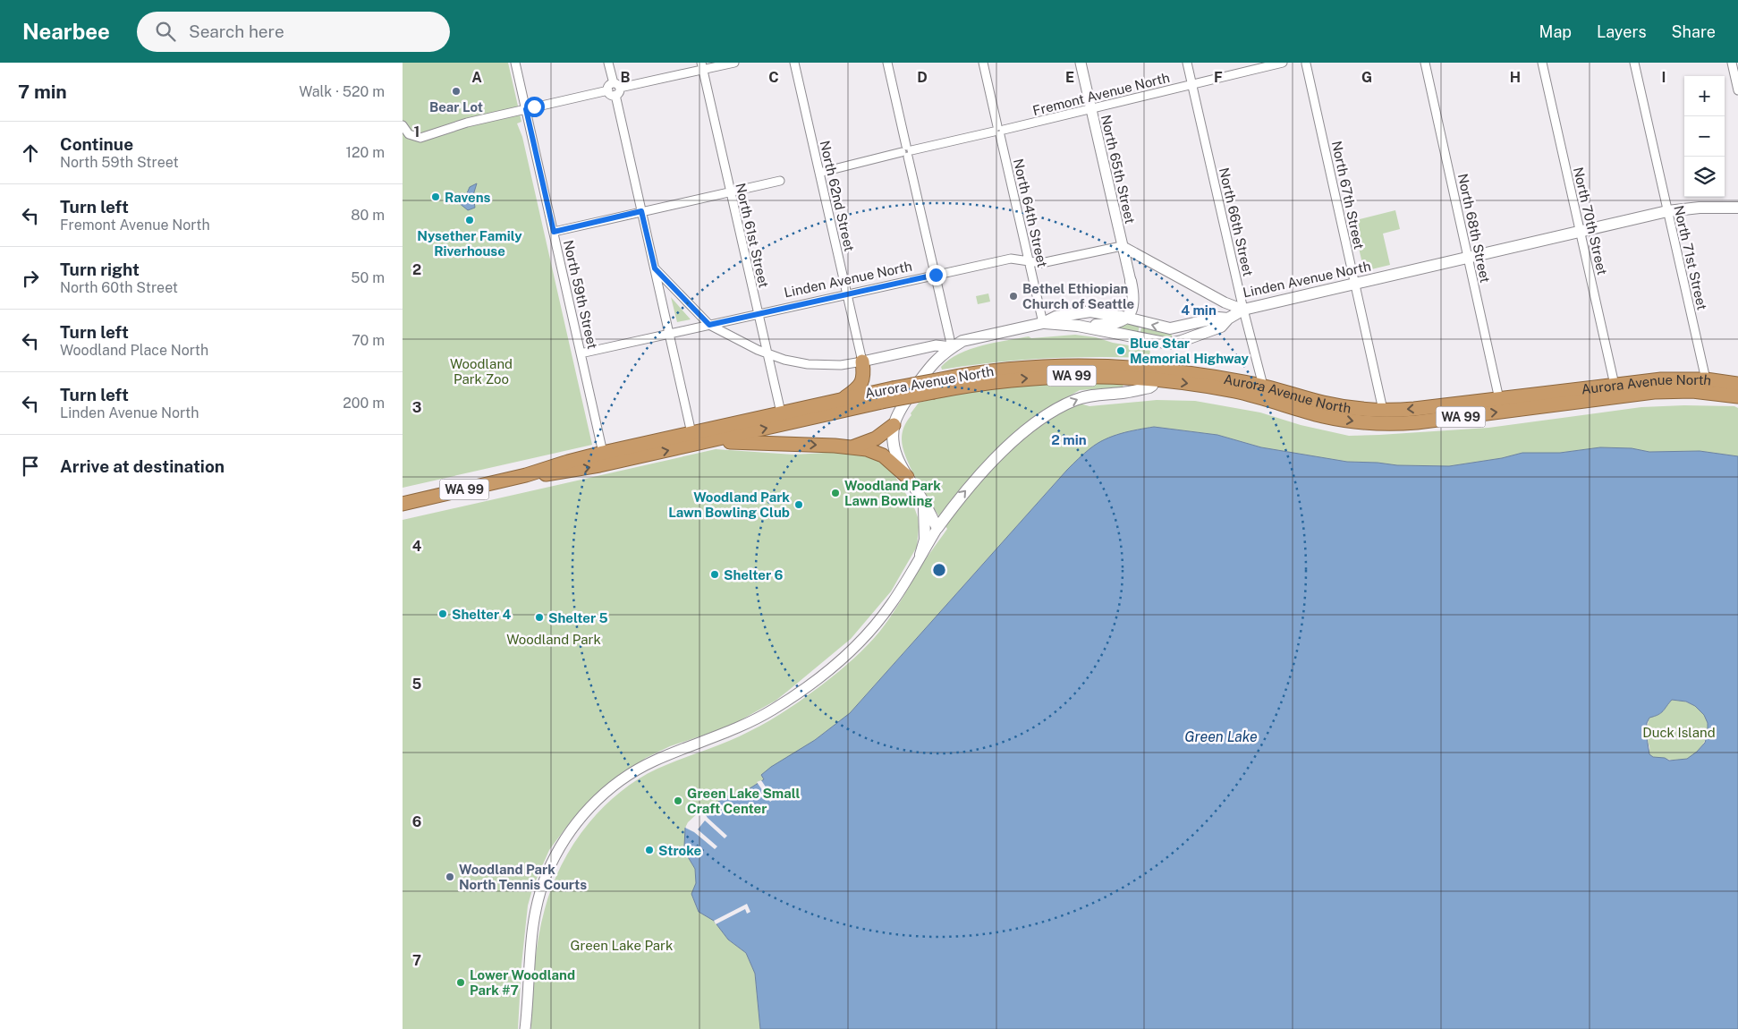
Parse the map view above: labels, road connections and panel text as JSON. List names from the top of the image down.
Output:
{
  "streets": {
    "highway": ["WA 99", "Aurora Avenue North"],
    "main road": ["Linden Avenue North"],
    "street": [
      "Fremont Avenue North",
      "North 65th Street",
      "North 67th Street",
      "North 62nd Street",
      "North 64th Street",
      "North 70th Street",
      "North 66th Street",
      "North 68th Street",
      "North 61st Street",
      "North 71st Street",
      "North 59th Street"
    ]
  },
  "crossings": [
    ["Fremont Avenue North", "North 65th Street"],
    ["Fremont Avenue North", "North 62nd Street"],
    ["Fremont Avenue North", "North 64th Street"],
    ["Fremont Avenue North", "North 66th Street"],
    ["North 65th Street", "Linden Avenue North"],
    ["North 67th Street", "Linden Avenue North"],
    ["North 67th Street", "Aurora Avenue North"],
    ["North 62nd Street", "Linden Avenue North"],
    ["North 64th Street", "Linden Avenue North"],
    ["North 70th Street", "Linden Avenue North"],
    ["North 70th Street", "Aurora Avenue North"],
    ["North 66th Street", "Linden Avenue North"],
    ["North 66th Street", "Aurora Avenue North"],
    ["North 68th Street", "Linden Avenue North"],
    ["North 68th Street", "Aurora Avenue North"],
    ["North 61st Street", "Linden Avenue North"],
    ["North 61st Street", "Aurora Avenue North"],
    ["North 71st Street", "Linden Avenue North"],
    ["North 71st Street", "Aurora Avenue North"],
    ["Linden Avenue North", "North 59th Street"],
    ["North 59th Street", "Aurora Avenue North"]
  ],
  "water": ["Green Lake"],
  "parks": [
    "Woodland Park Zoo",
    "Woodland Park",
    "Duck Island",
    "Green Lake Park"
  ],
  "places": [
    "Bear Lot",
    "Ravens",
    "Nysether Family Riverhouse",
    "Bethel Ethiopian Church of Seattle",
    "Blue Star Memorial Highway",
    "Woodland Park Lawn Bowling",
    "Woodland Park Lawn Bowling Club",
    "Shelter 6",
    "Shelter 4",
    "Shelter 5",
    "Green Lake Small Craft Center",
    "Stroke",
    "Woodland Park North Tennis Courts",
    "Lower Woodland Park #7"
  ],
  "page": {
    "header": "Nearbee",
    "search": "Search here",
    "nav": ["Map", "Layers", "Share"],
    "heading": ["7 min", "Walk · 520 m"],
    "map_buttons": ["+", "−"],
    "list": [
      ["Continue", "North 59th Street", "120 m"],
      ["Turn left", "Fremont Avenue North", "80 m"],
      ["Turn right", "North 60th Street", "50 m"],
      ["Turn left", "Woodland Place North", "70 m"],
      ["Turn left", "Linden Avenue North", "200 m"],
      "Arrive at destination"
    ]
  },
  "grid": {
    "columns": [
      "A",
      "B",
      "C",
      "D",
      "E",
      "F",
      "G",
      "H",
      "I"
    ],
    "rows": [
      "1",
      "2",
      "3",
      "4",
      "5",
      "6",
      "7"
    ]
  },
  "rings": ["4 min", "2 min"]
}
